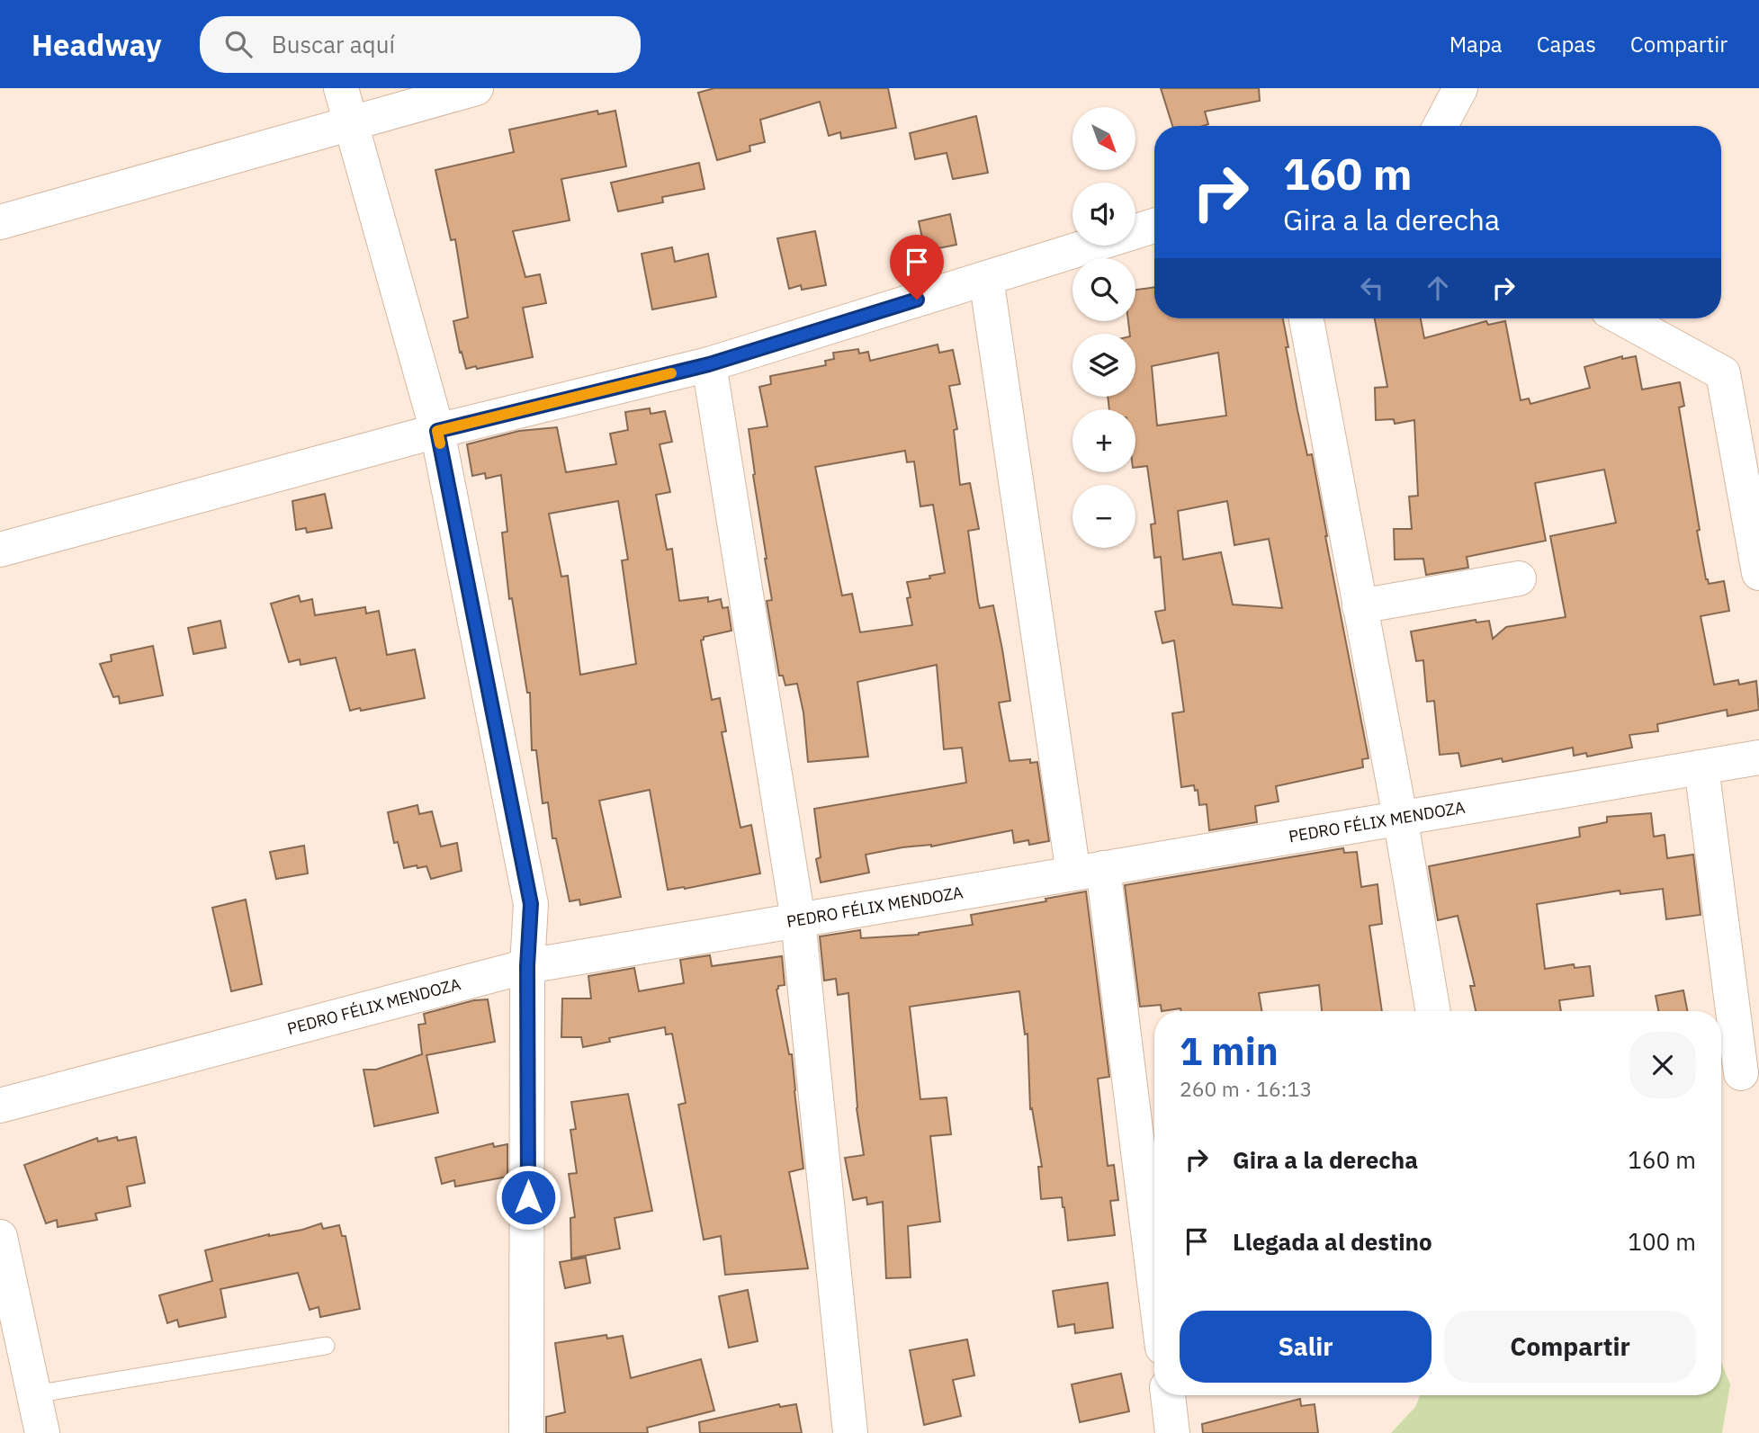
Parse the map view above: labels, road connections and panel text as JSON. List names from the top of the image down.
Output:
{
  "streets": {
    "street": ["PEDRO FÉLIX MENDOZA"]
  },
  "north": "bottom right",
  "page": {
    "header": "Headway",
    "search": "Buscar aquí",
    "nav": ["Mapa", "Capas", "Compartir"],
    "map_buttons": ["+", "−"],
    "turn": ["160 m", "Gira a la derecha"],
    "heading": ["1 min", "260 m · 16:13"],
    "list": [
      {
        "name": "Gira a la derecha",
        "value": "160 m"
      },
      {
        "name": "Llegada al destino",
        "value": "100 m"
      }
    ],
    "buttons": ["Salir", "Compartir"]
  }
}
